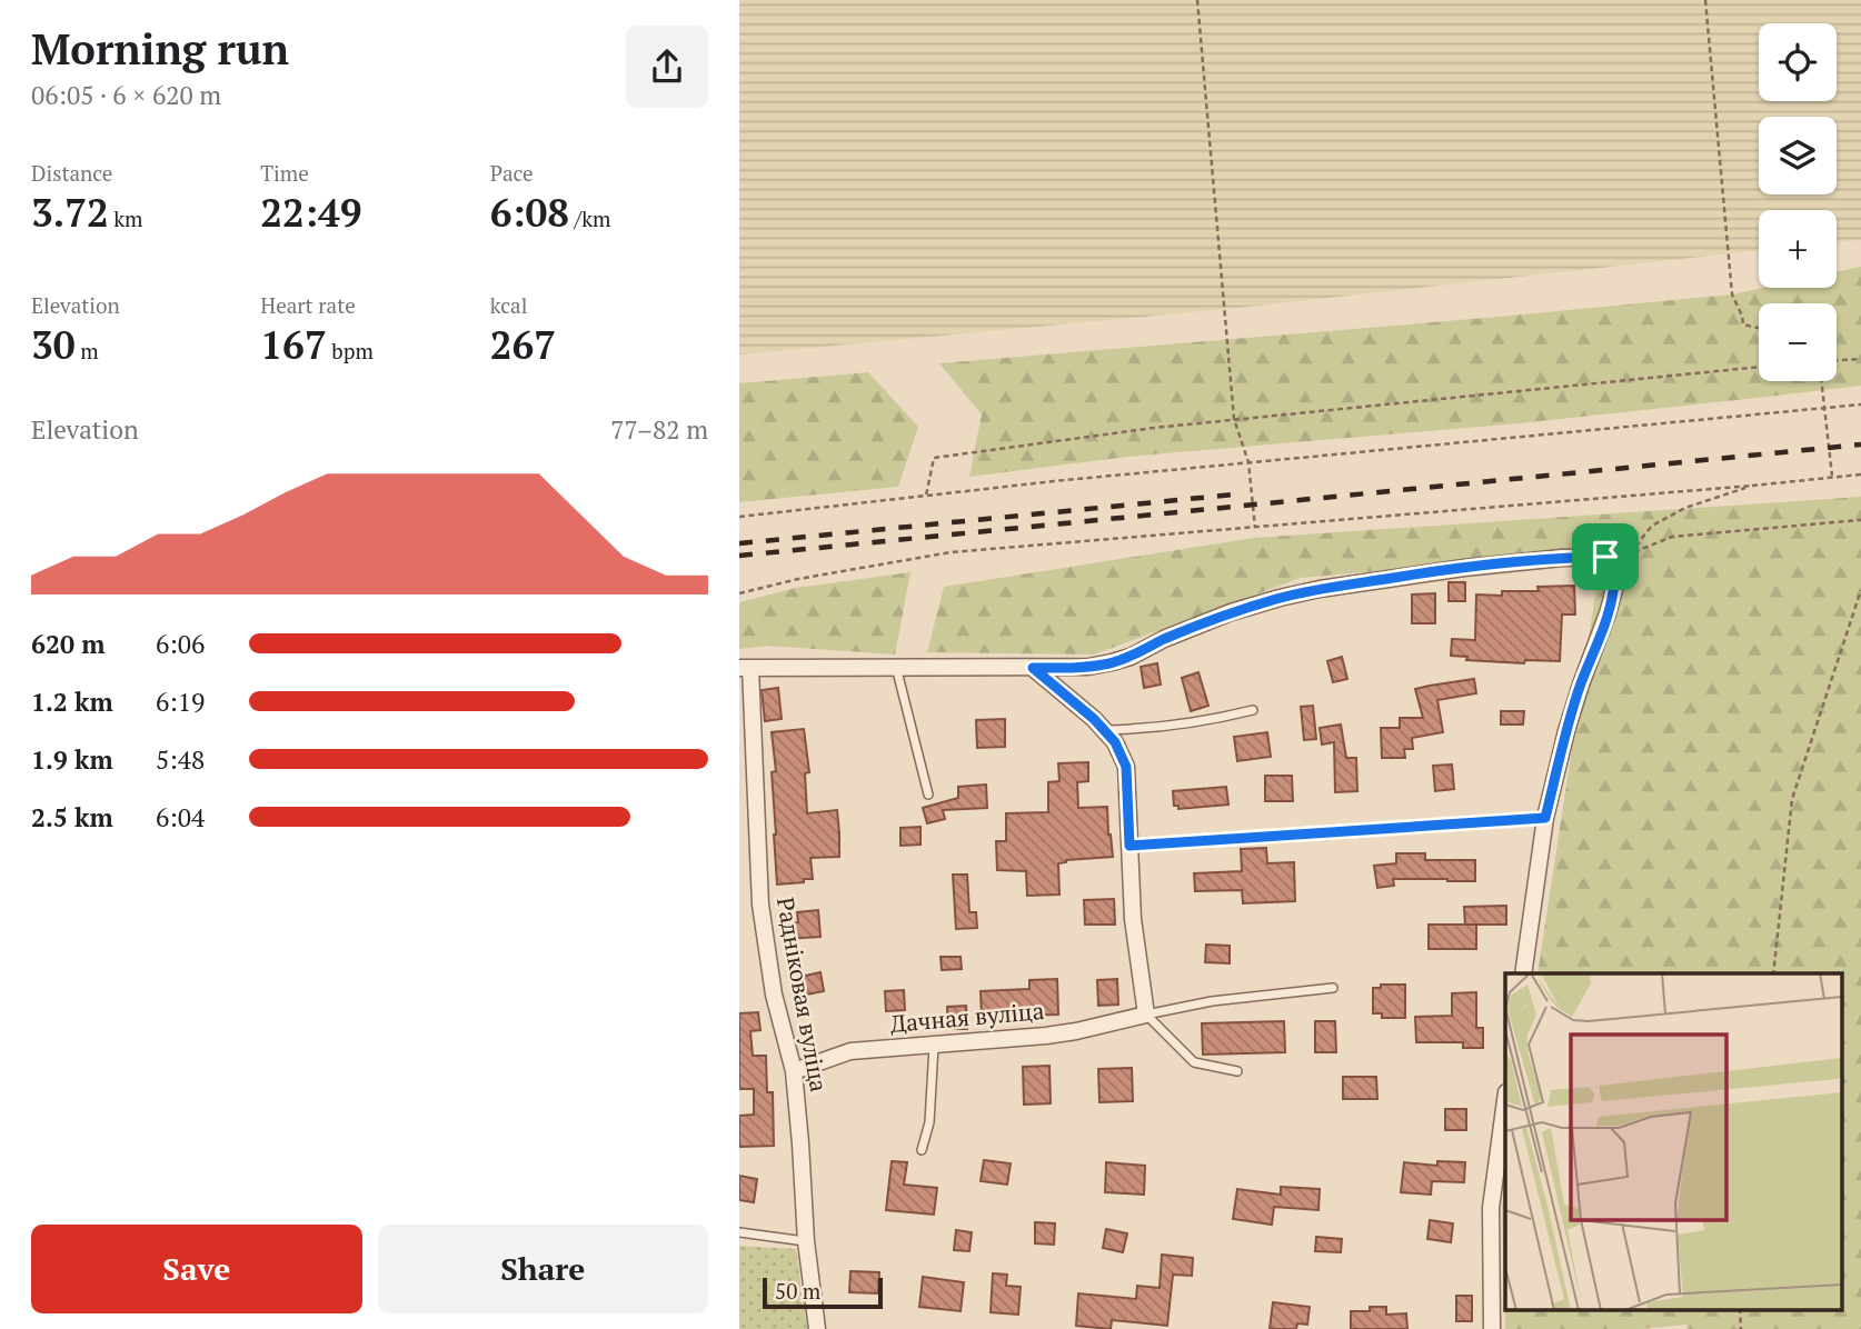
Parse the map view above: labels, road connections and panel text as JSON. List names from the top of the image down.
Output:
{
  "streets": {
    "street": ["Радніковая вуліца", "Дачная вуліца"]
  },
  "crossings": [
    ["Радніковая вуліца", "Дачная вуліца"]
  ],
  "scale_bar": "50 m",
  "page": {
    "heading": ["Morning run", "06:05 · 6 × 620 m"],
    "map_buttons": ["+", "−"],
    "stats": [
      ["Distance", "3.72 km"],
      ["Time", "22:49"],
      ["Pace", "6:08 /km"],
      ["Elevation", "30 m"],
      ["Heart rate", "167 bpm"],
      ["kcal", "267"]
    ],
    "chart": ["Elevation", "77–82 m"],
    "list": [
      {
        "name": "620 m",
        "note": "6:06"
      },
      {
        "name": "1.2 km",
        "note": "6:19"
      },
      {
        "name": "1.9 km",
        "note": "5:48"
      },
      {
        "name": "2.5 km",
        "note": "6:04"
      }
    ],
    "buttons": ["Save", "Share"],
    "scale": "50 m"
  }
}
